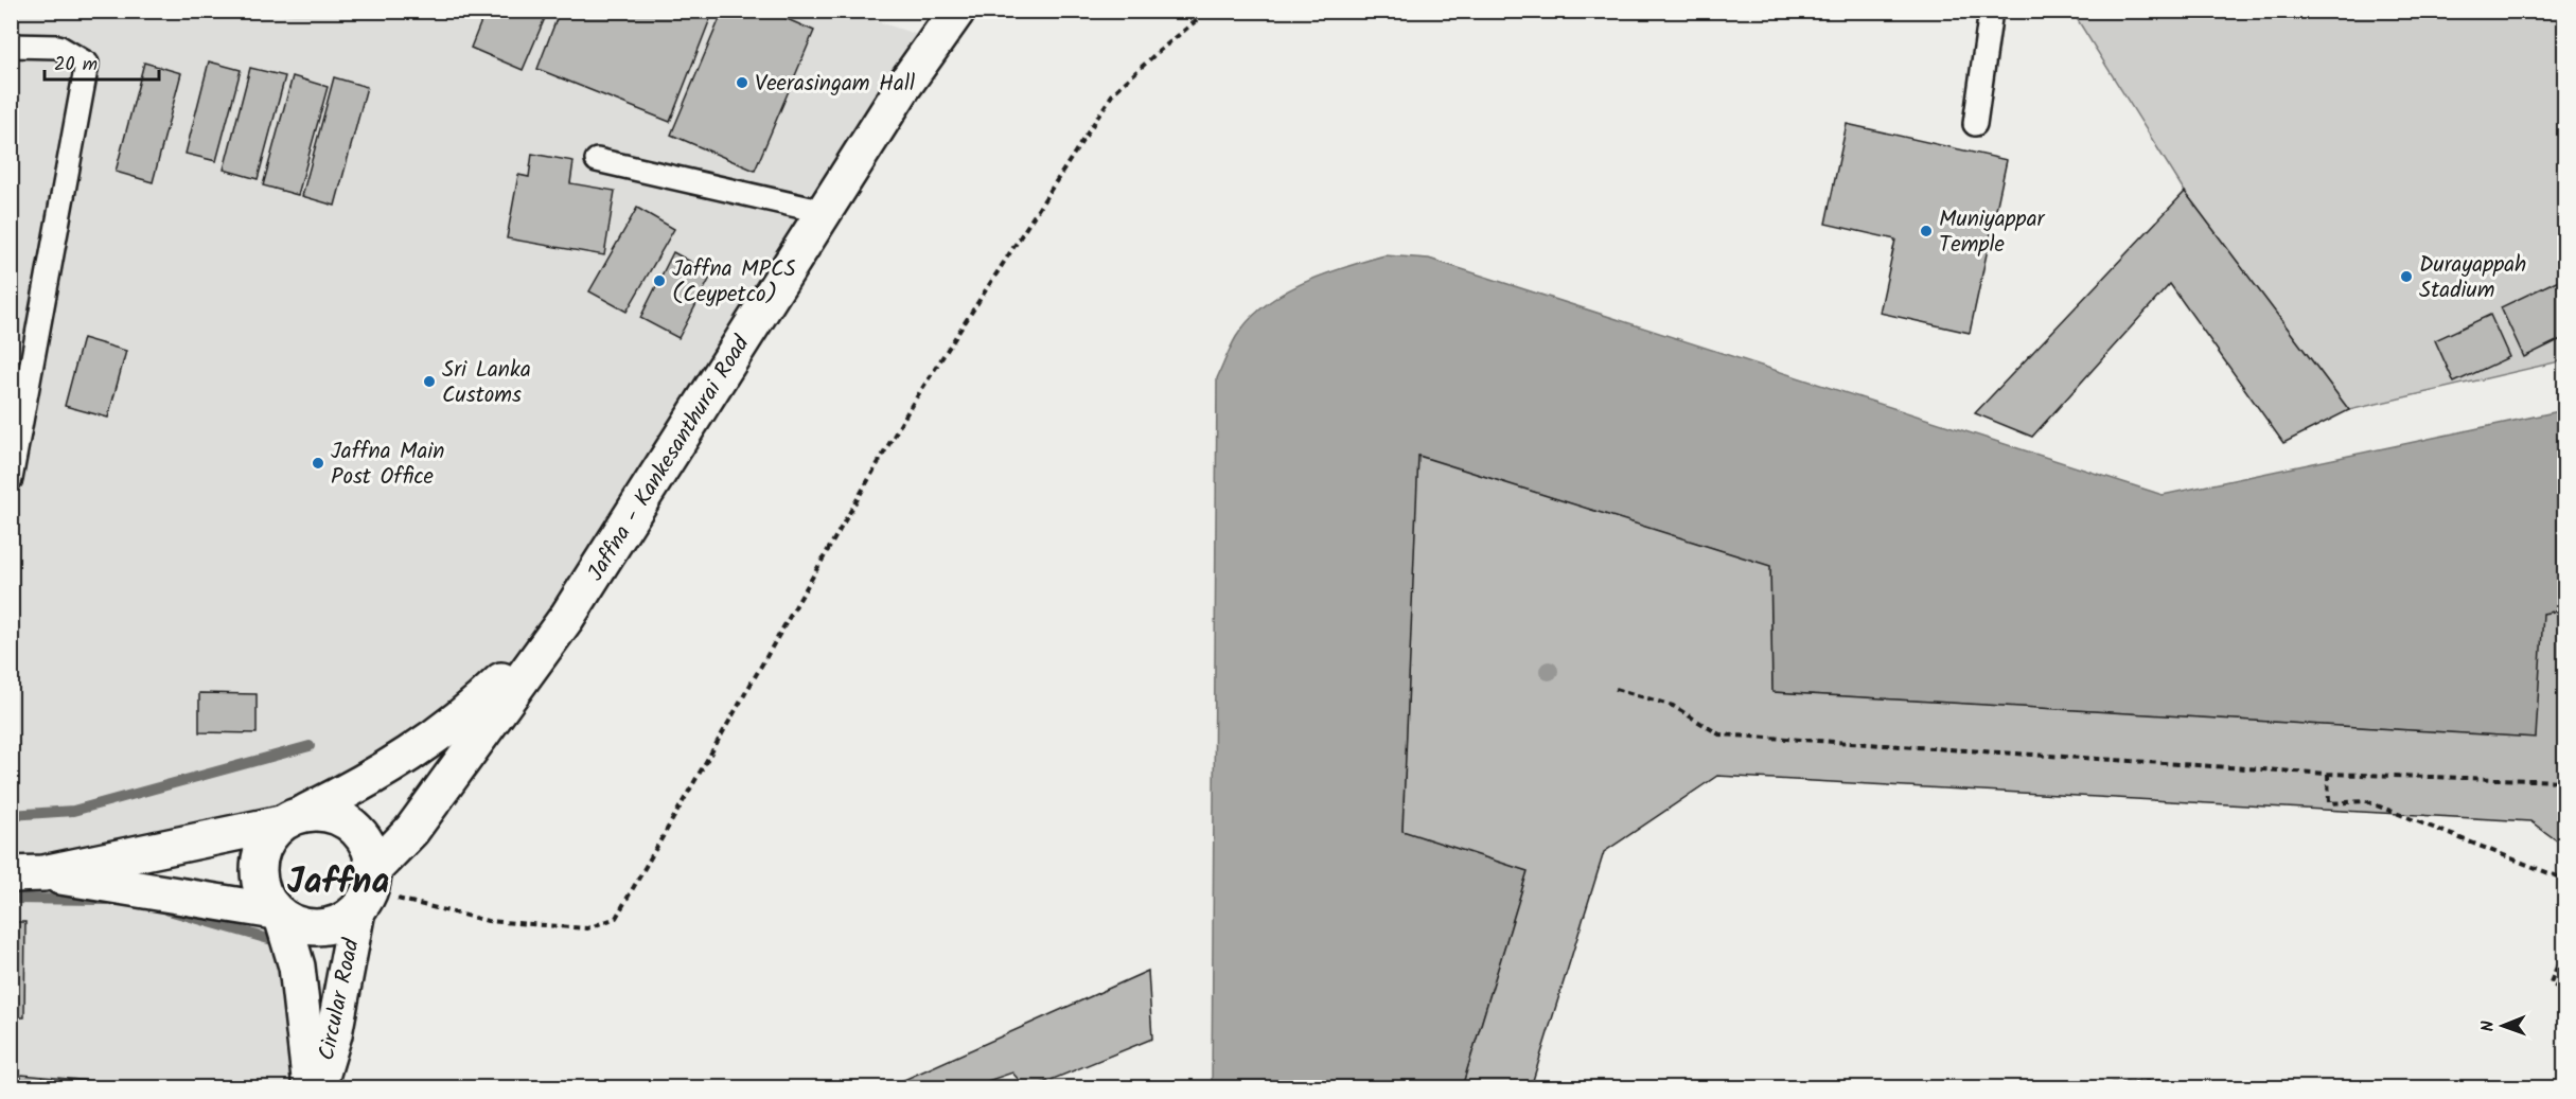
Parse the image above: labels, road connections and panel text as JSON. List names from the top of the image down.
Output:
{
  "streets": {
    "main road": ["Jaffna - Kankesanthurai Road", "Circular Road"]
  },
  "crossings": [
    ["Jaffna - Kankesanthurai Road", "Circular Road"]
  ],
  "districts": ["Jaffna"],
  "places": [
    "Veerasingam Hall",
    "Muniyappar Temple",
    "Durayappah Stadium",
    "Jaffna MPCS (Ceypetco)",
    "Sri Lanka Customs",
    "Jaffna Main Post Office"
  ],
  "scale_bar": "20 m",
  "north": "left"
}
